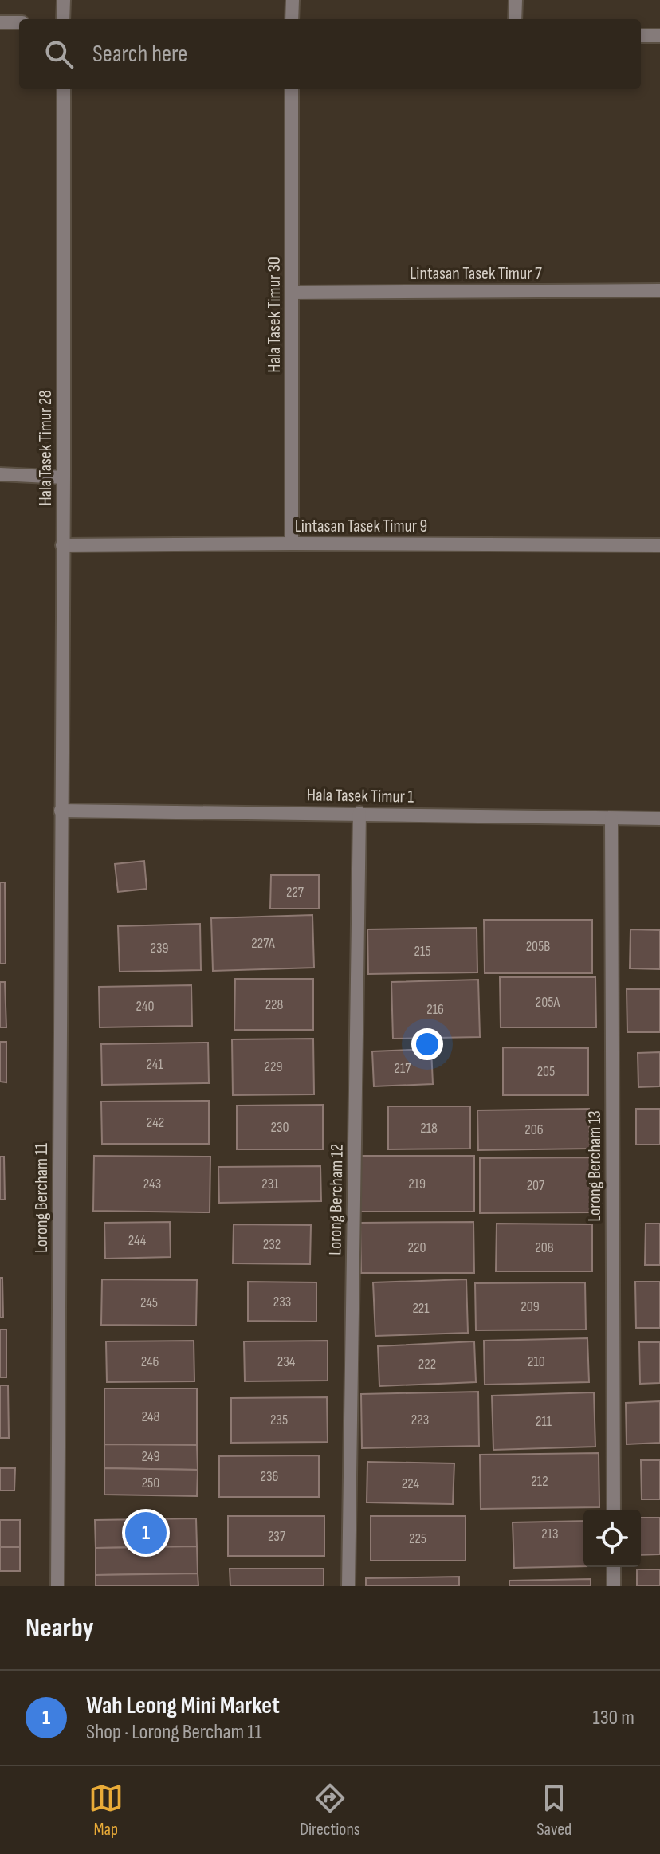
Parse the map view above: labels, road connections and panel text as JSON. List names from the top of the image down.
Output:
{
  "streets": {
    "street": [
      "Lintasan Tasek Timur 7",
      "Hala Tasek Timur 30",
      "Hala Tasek Timur 28",
      "Lintasan Tasek Timur 9",
      "Hala Tasek Timur 1",
      "Lorong Bercham 13",
      "Lorong Bercham 11",
      "Lorong Bercham 12"
    ]
  },
  "crossings": [
    ["Lintasan Tasek Timur 7", "Hala Tasek Timur 30"],
    ["Hala Tasek Timur 30", "Lintasan Tasek Timur 9"],
    ["Hala Tasek Timur 28", "Lintasan Tasek Timur 9"],
    ["Hala Tasek Timur 28", "Hala Tasek Timur 1"],
    ["Hala Tasek Timur 28", "Lorong Bercham 11"],
    ["Hala Tasek Timur 1", "Lorong Bercham 13"],
    ["Hala Tasek Timur 1", "Lorong Bercham 11"],
    ["Hala Tasek Timur 1", "Lorong Bercham 12"]
  ],
  "house_numbers": [
    "227",
    "227A",
    "205B",
    "239",
    "215",
    "205A",
    "228",
    "240",
    "216",
    "241",
    "229",
    "217",
    "205",
    "242",
    "230",
    "218",
    "206",
    "243",
    "231",
    "219",
    "207",
    "244",
    "232",
    "220",
    "208",
    "233",
    "245",
    "209",
    "221",
    "246",
    "234",
    "210",
    "222",
    "248",
    "235",
    "223",
    "211",
    "249",
    "236",
    "212",
    "250",
    "224",
    "213",
    "237",
    "225"
  ],
  "page": {
    "search": "Search here",
    "pins": "1",
    "heading": "Nearby",
    "list": [
      {
        "mark": "1",
        "name": "Wah Leong Mini Market",
        "note": "Shop · Lorong Bercham 11",
        "value": "130 m"
      }
    ],
    "nav": ["Map", "Directions", "Saved"]
  }
}
